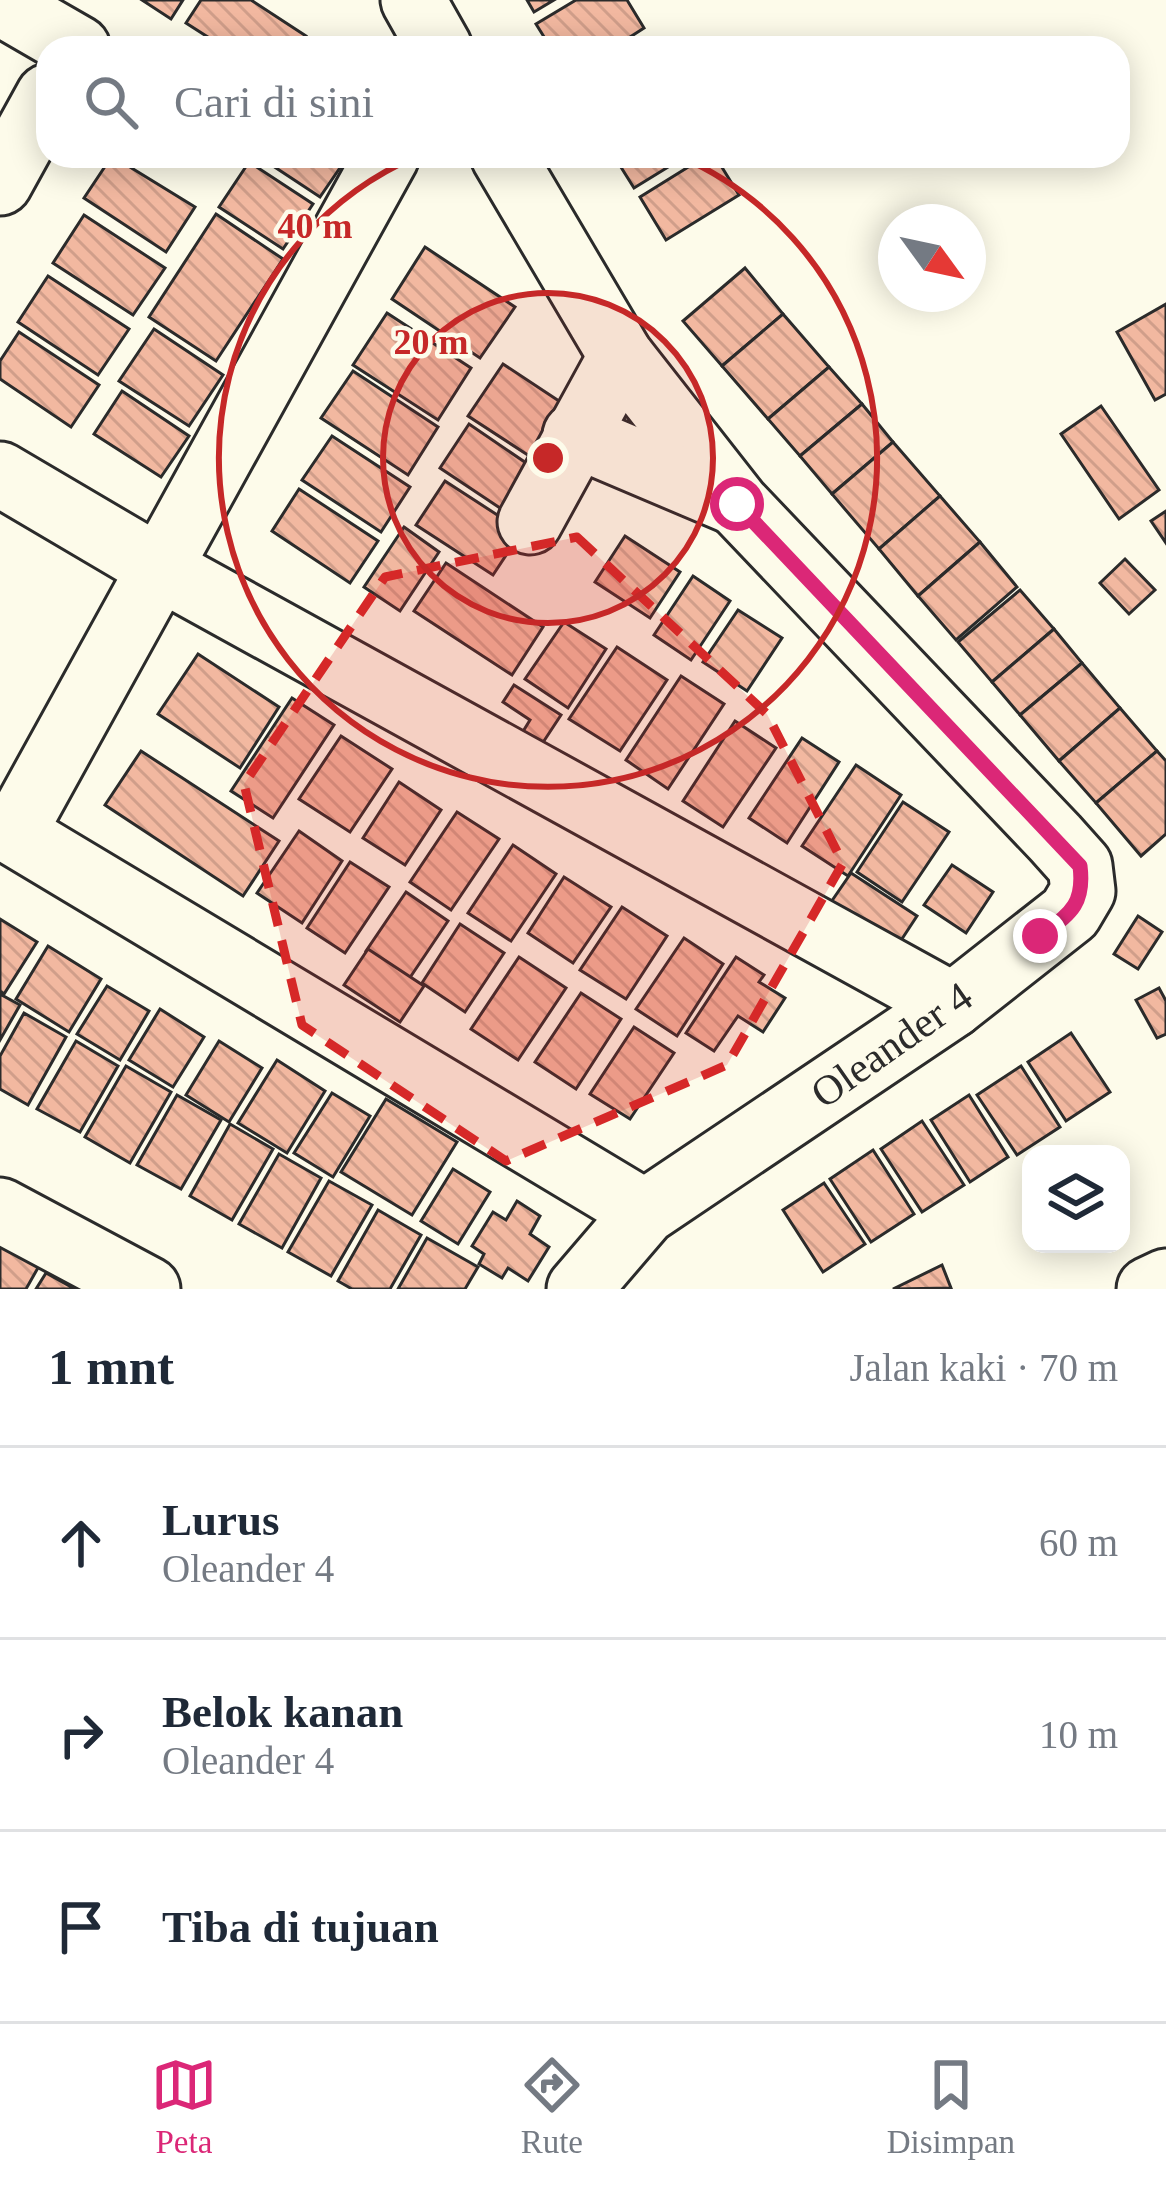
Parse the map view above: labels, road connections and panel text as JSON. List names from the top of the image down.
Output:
{
  "streets": {
    "street": ["Oleander 4"]
  },
  "north": "bottom right",
  "page": {
    "search": "Cari di sini",
    "heading": ["1 mnt", "Jalan kaki · 70 m"],
    "list": [
      ["Lurus", "Oleander 4", "60 m"],
      ["Belok kanan", "Oleander 4", "10 m"],
      "Tiba di tujuan"
    ],
    "nav": ["Peta", "Rute", "Disimpan"]
  },
  "rings": ["40 m", "20 m"]
}
